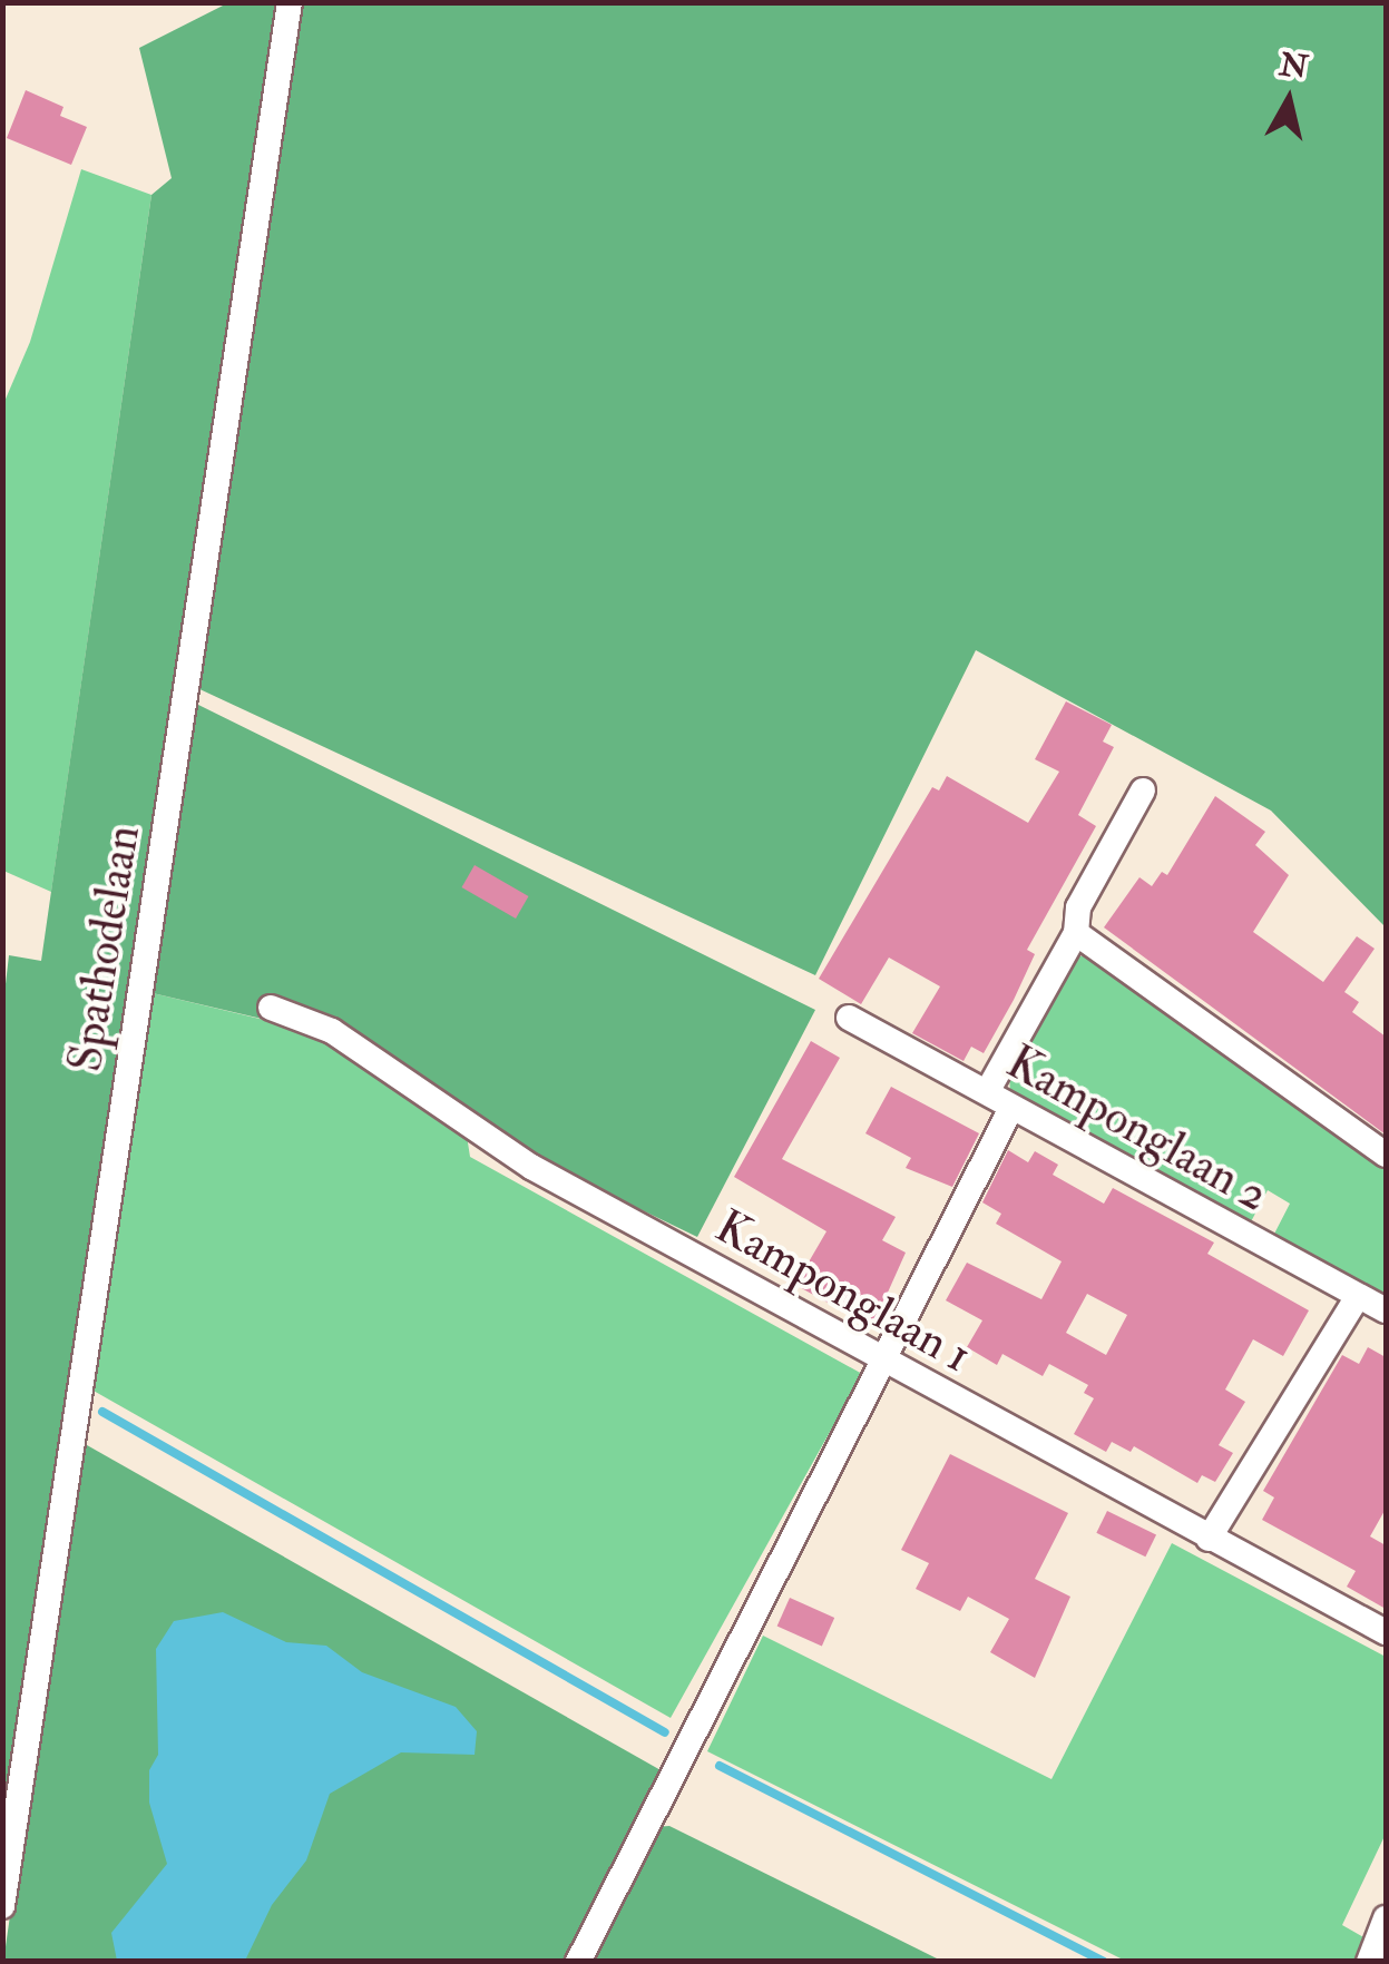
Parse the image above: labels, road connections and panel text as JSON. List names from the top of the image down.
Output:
{
  "streets": {
    "street": ["Spathodelaan", "Kamponglaan 2", "Kamponglaan 1"]
  },
  "north": "top"
}
